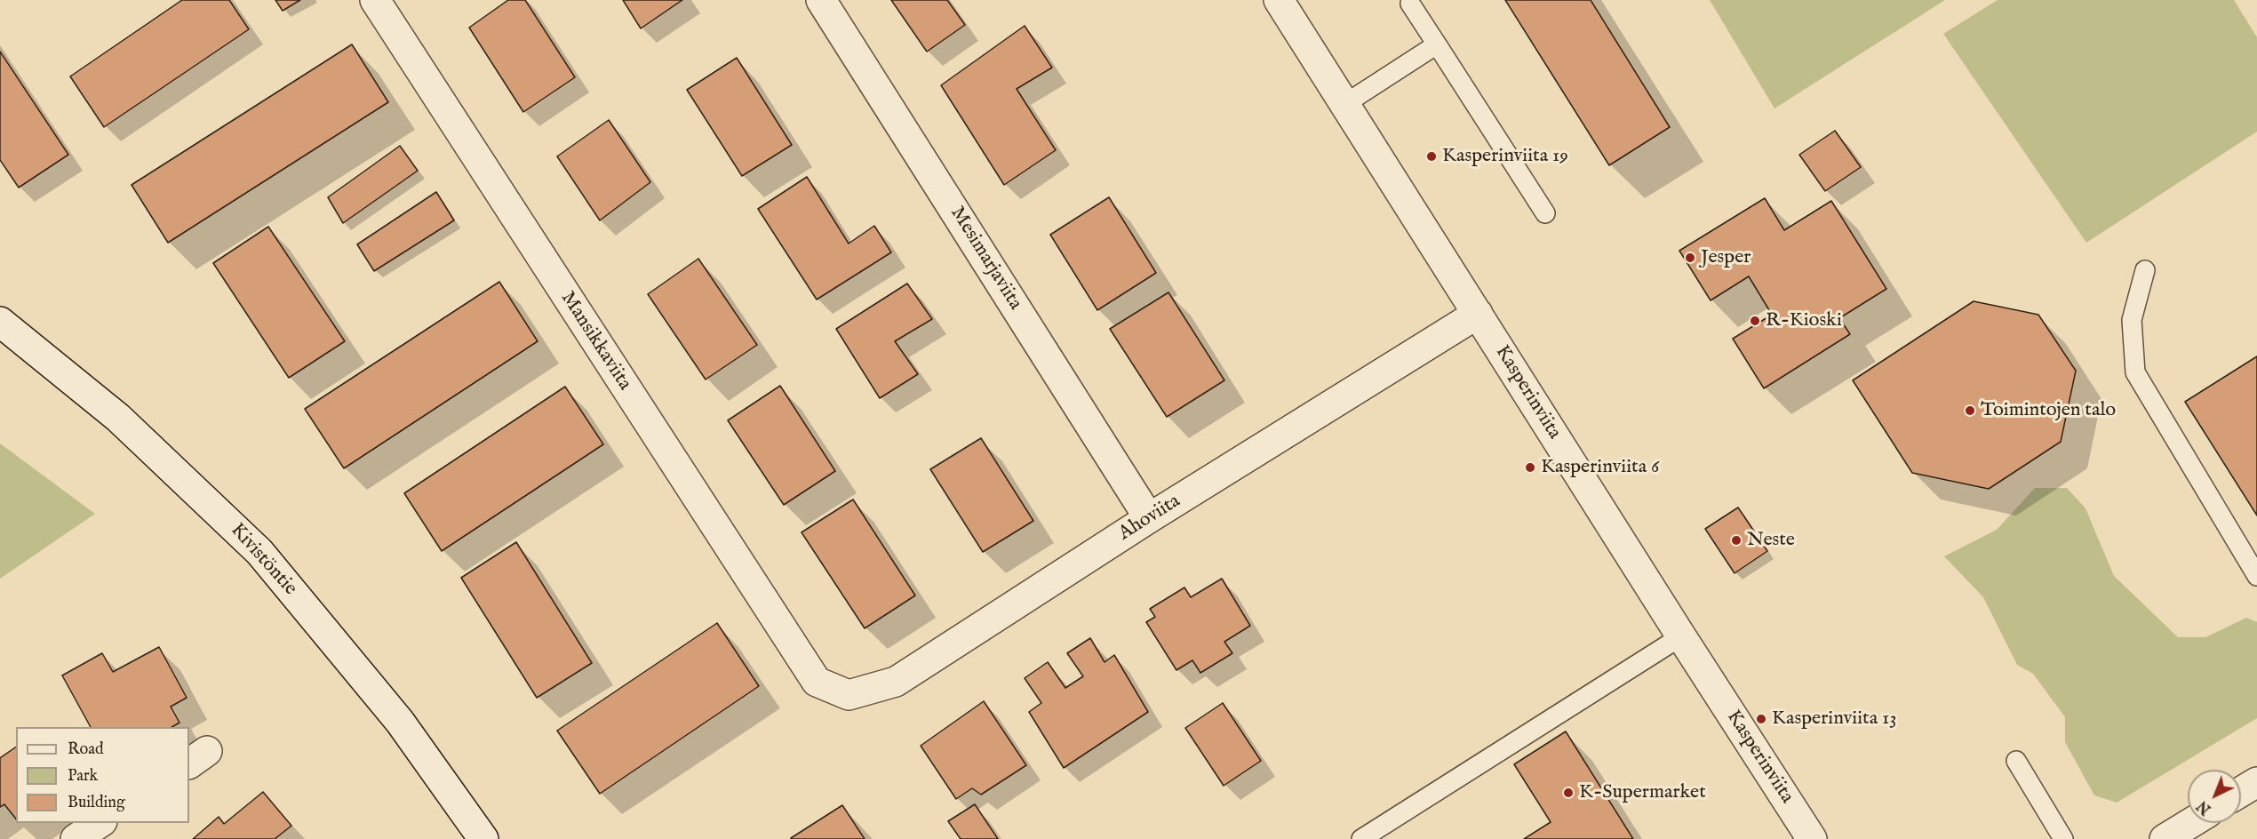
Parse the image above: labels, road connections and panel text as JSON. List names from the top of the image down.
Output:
{
  "streets": {
    "street": [
      "Mesimarjaviita",
      "Mansikkaviita",
      "Kasperinviita",
      "Ahoviita",
      "Kivistöntie"
    ]
  },
  "crossings": [
    ["Mesimarjaviita", "Ahoviita"],
    ["Mansikkaviita", "Ahoviita"],
    ["Kasperinviita", "Ahoviita"]
  ],
  "places": [
    "Kasperinviita 19",
    "Jesper",
    "R-Kioski",
    "Toimintojen talo",
    "Kasperinviita 6",
    "Neste",
    "Kasperinviita 13",
    "K-Supermarket"
  ],
  "legend": ["Road", "Park", "Building"],
  "north": "bottom left"
}
